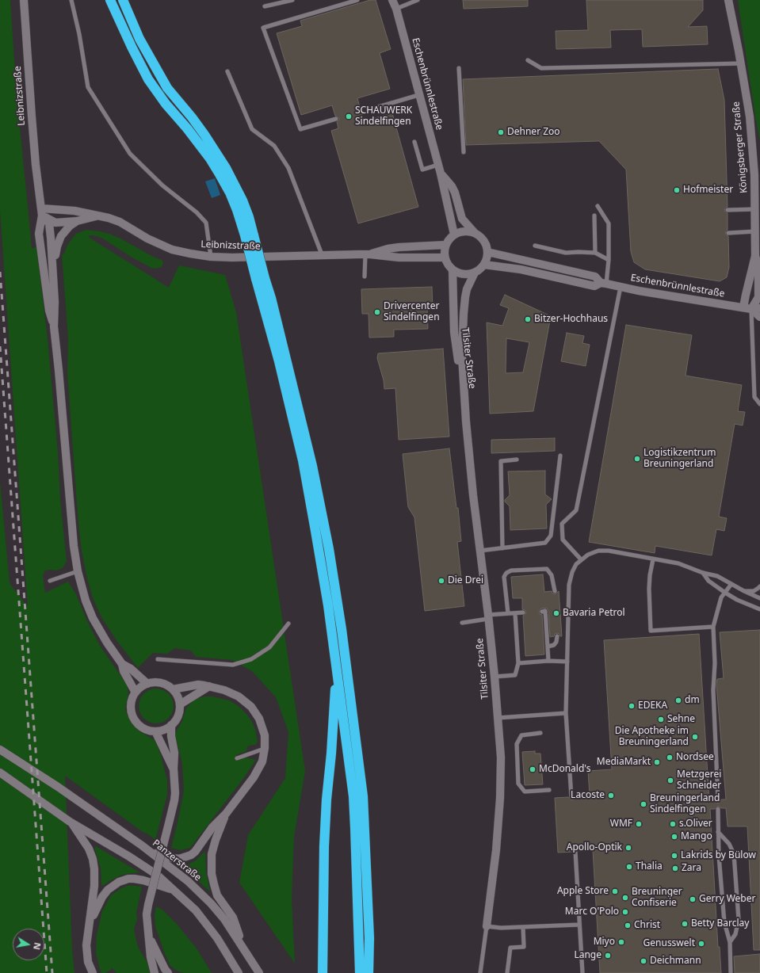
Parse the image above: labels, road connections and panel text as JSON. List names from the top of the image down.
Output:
{
  "streets": {
    "street": [
      "Eschenbrünnlestraße",
      "Leibnizstraße",
      "Königsberger Straße",
      "Tilsiter Straße",
      "Panzerstraße"
    ]
  },
  "crossings": [
    ["Eschenbrünnlestraße", "Leibnizstraße"],
    ["Eschenbrünnlestraße", "Königsberger Straße"],
    ["Eschenbrünnlestraße", "Tilsiter Straße"],
    ["Leibnizstraße", "Tilsiter Straße"]
  ],
  "places": [
    "SCHAUWERK Sindelfingen",
    "Dehner Zoo",
    "Hofmeister",
    "Drivercenter Sindelfingen",
    "Bitzer-Hochhaus",
    "Logistikzentrum Breuningerland",
    "Die Drei",
    "Bavaria Petrol",
    "dm",
    "EDEKA",
    "Sehne",
    "Die Apotheke im Breuningerland",
    "Nordsee",
    "MediaMarkt",
    "McDonald's",
    "Metzgerei Schneider",
    "Lacoste",
    "Breuningerland Sindelfingen",
    "WMF",
    "s.Oliver",
    "Mango",
    "Apollo-Optik",
    "Lakrids by Bülow",
    "Thalia",
    "Zara",
    "Apple Store",
    "Breuninger Confiserie",
    "Gerry Weber",
    "Marc O'Polo",
    "Betty Barclay",
    "Christ",
    "Miyo",
    "Genusswelt",
    "Lange",
    "Deichmann"
  ],
  "north": "right"
}
